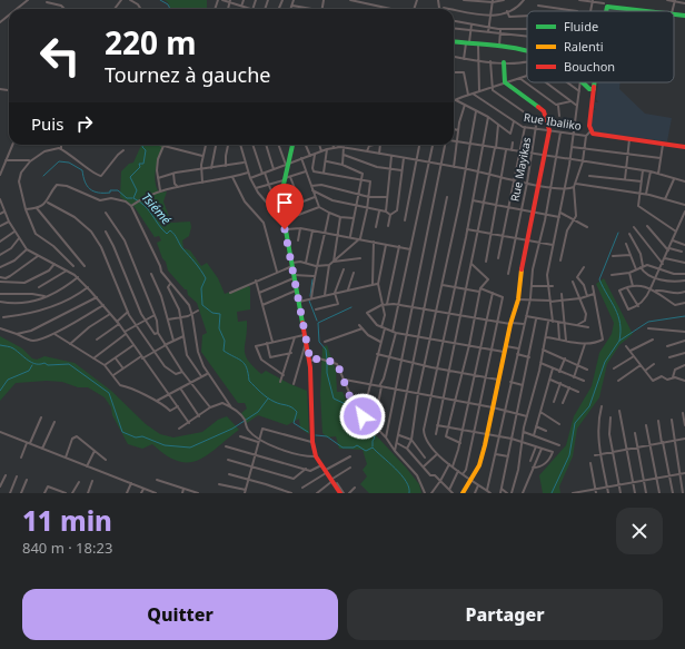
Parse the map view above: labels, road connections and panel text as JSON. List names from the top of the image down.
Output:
{
  "streets": {
    "street": ["Rue Ibaliko", "Rue Mayikas"]
  },
  "crossings": [
    ["Rue Ibaliko", "Rue Mayikas"]
  ],
  "water": ["Tsiémé"],
  "legend": ["Fluide", "Ralenti", "Bouchon"],
  "page": {
    "turn": ["220 m", "Tournez à gauche"],
    "then": "Puis",
    "heading": ["11 min", "840 m · 18:23"],
    "buttons": ["Quitter", "Partager"]
  }
}
